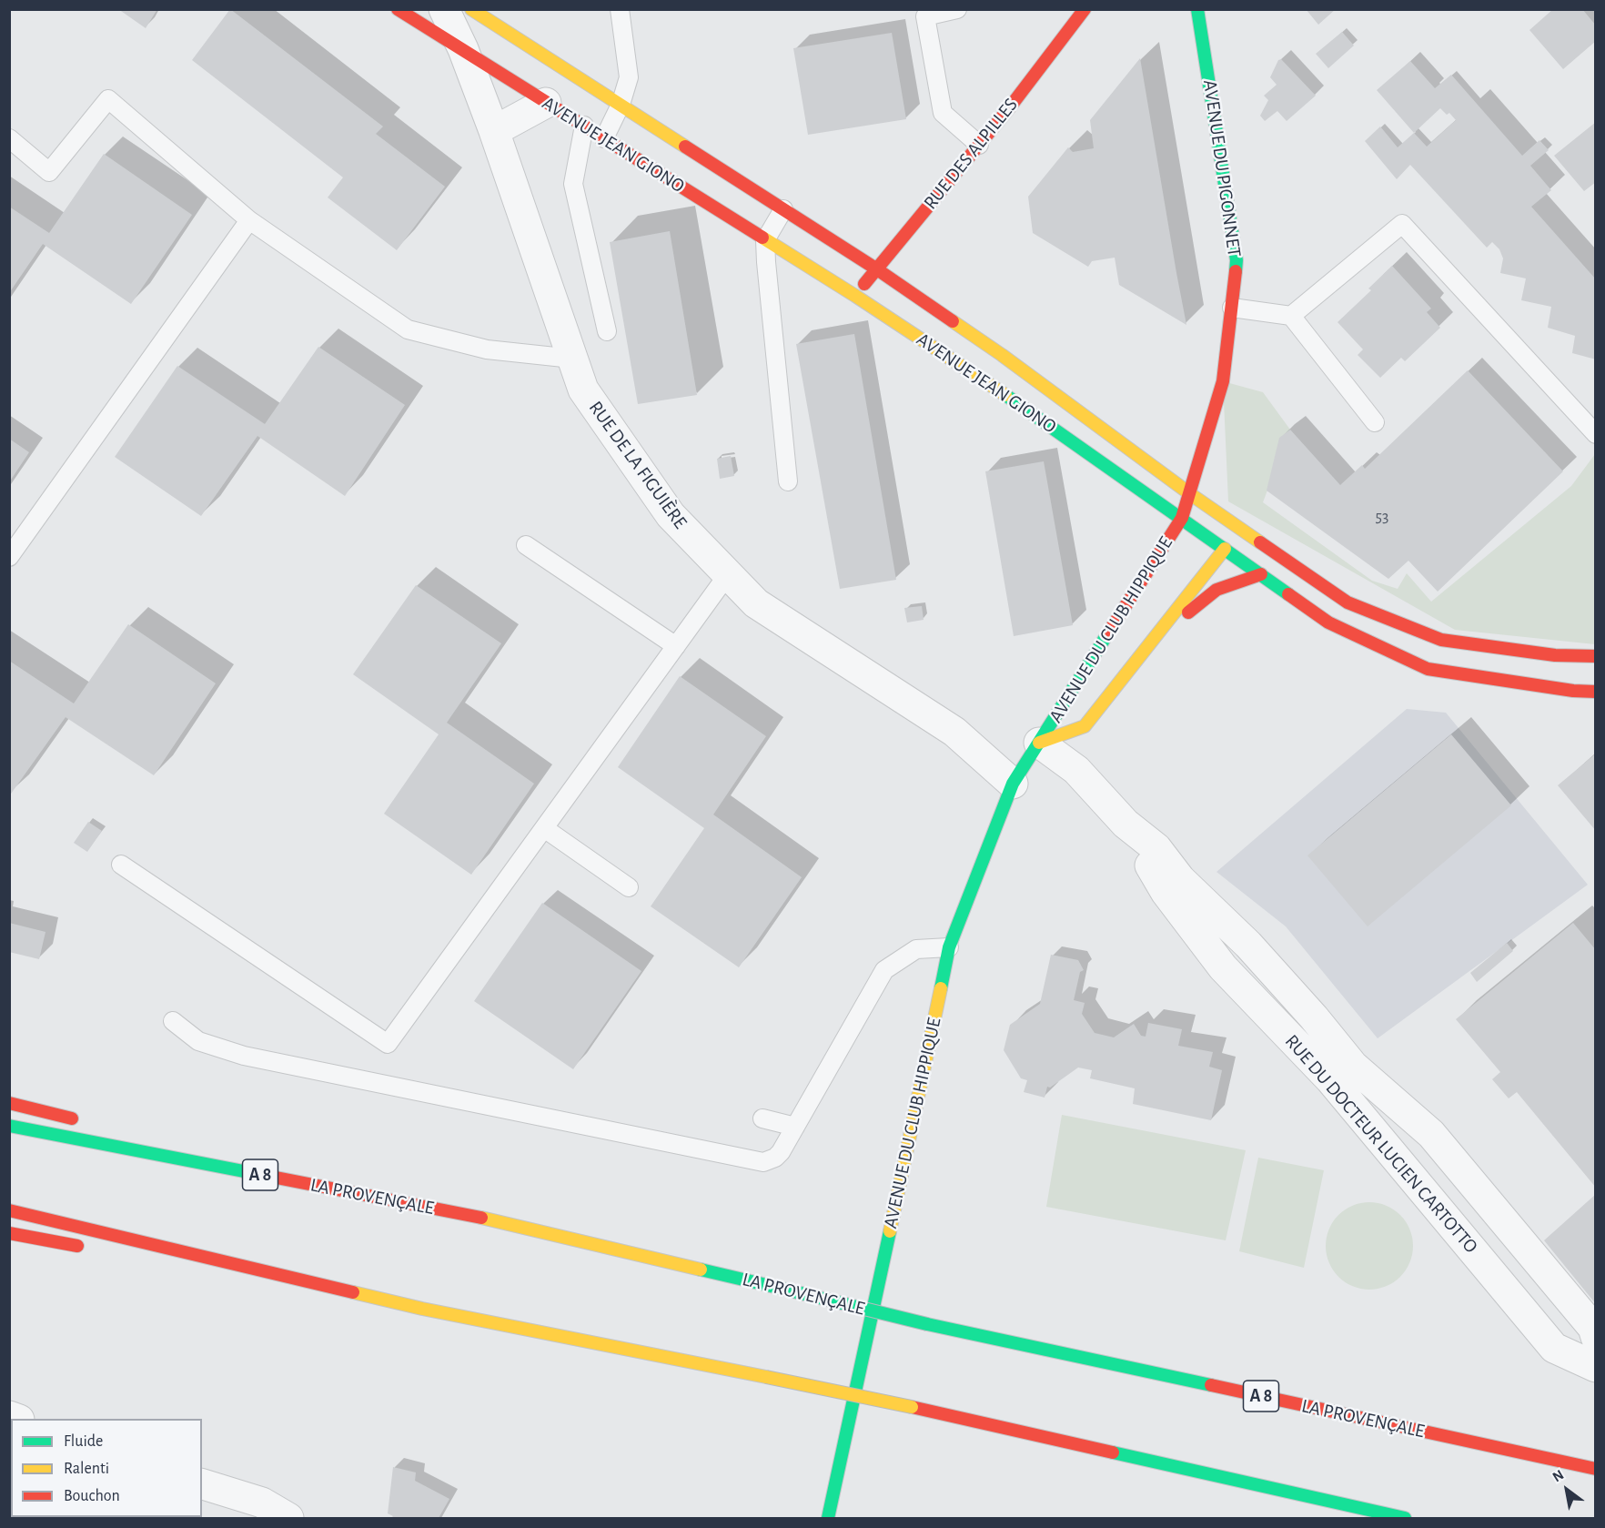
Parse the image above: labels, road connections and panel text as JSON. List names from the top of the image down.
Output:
{
  "streets": {
    "main road": [
      "AVENUE JEAN GIONO",
      "RUE DES ALPILLES",
      "AVENUE DU PIGONNET",
      "AVENUE DU CLUB HIPPIQUE",
      "A 8",
      "LA PROVENÇALE"
    ],
    "street": ["RUE DE LA FIGUIÈRE", "RUE DU DOCTEUR LUCIEN CARTOTTO"]
  },
  "crossings": [
    ["AVENUE JEAN GIONO", "RUE DES ALPILLES"],
    ["AVENUE JEAN GIONO", "AVENUE DU PIGONNET"],
    ["AVENUE JEAN GIONO", "RUE DE LA FIGUIÈRE"],
    ["AVENUE JEAN GIONO", "AVENUE DU CLUB HIPPIQUE"],
    ["AVENUE DU PIGONNET", "AVENUE DU CLUB HIPPIQUE"],
    ["RUE DE LA FIGUIÈRE", "AVENUE DU CLUB HIPPIQUE"],
    ["AVENUE DU CLUB HIPPIQUE", "RUE DU DOCTEUR LUCIEN CARTOTTO"]
  ],
  "house_numbers": ["53"],
  "legend": ["Fluide", "Ralenti", "Bouchon"],
  "north": "top left"
}
